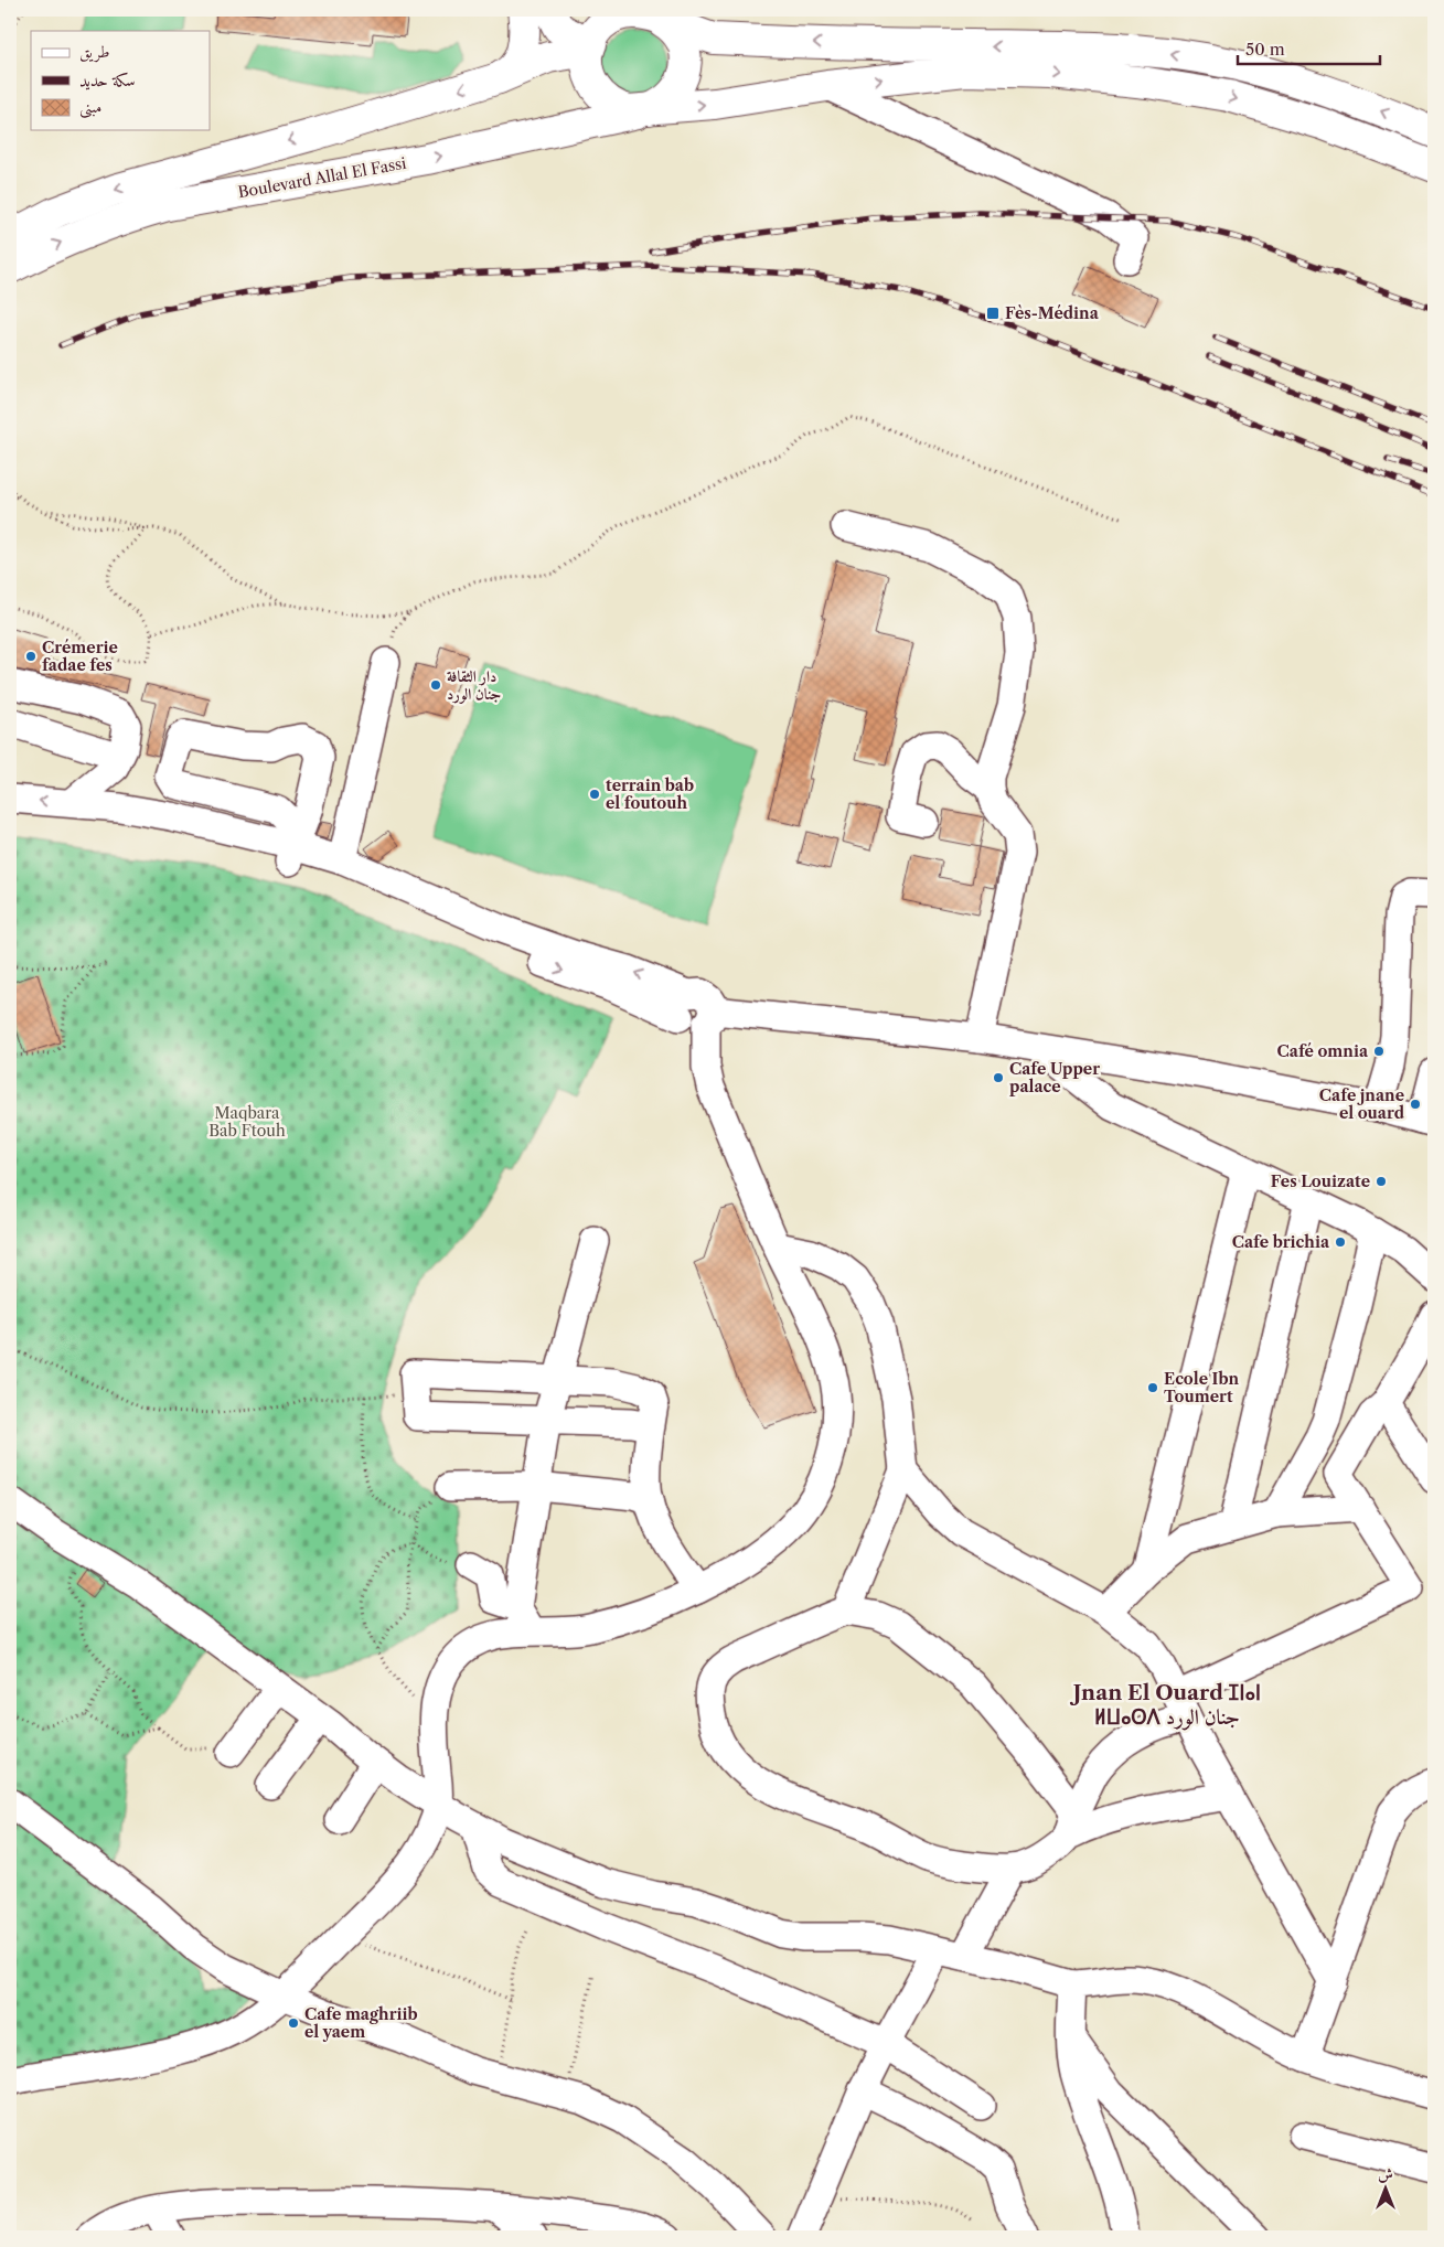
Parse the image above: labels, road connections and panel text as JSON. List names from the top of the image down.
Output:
{
  "streets": {
    "main road": ["Boulevard Allal El Fassi"]
  },
  "districts": ["Jnan El Ouard ⵊⵏⴰⵏ ⵍⵡⴰⵔⴷ جنان الورد"],
  "parks": ["Maqbara Bab Ftouh"],
  "places": {
    "transit": ["Fès-Médina"],
    "other": [
      "Crémerie fadae fes",
      "دار الثقافة جنان الورد",
      "terrain bab el foutouh",
      "Café omnia",
      "Cafe Upper palace",
      "Cafe jnane el ouard",
      "Fes Louizate",
      "Cafe brichia",
      "Ecole Ibn Toumert",
      "Cafe maghriib el yaem"
    ]
  },
  "legend": ["طريق", "سكة حديد", "مبنى"],
  "scale_bar": "50 m",
  "north": "top"
}
